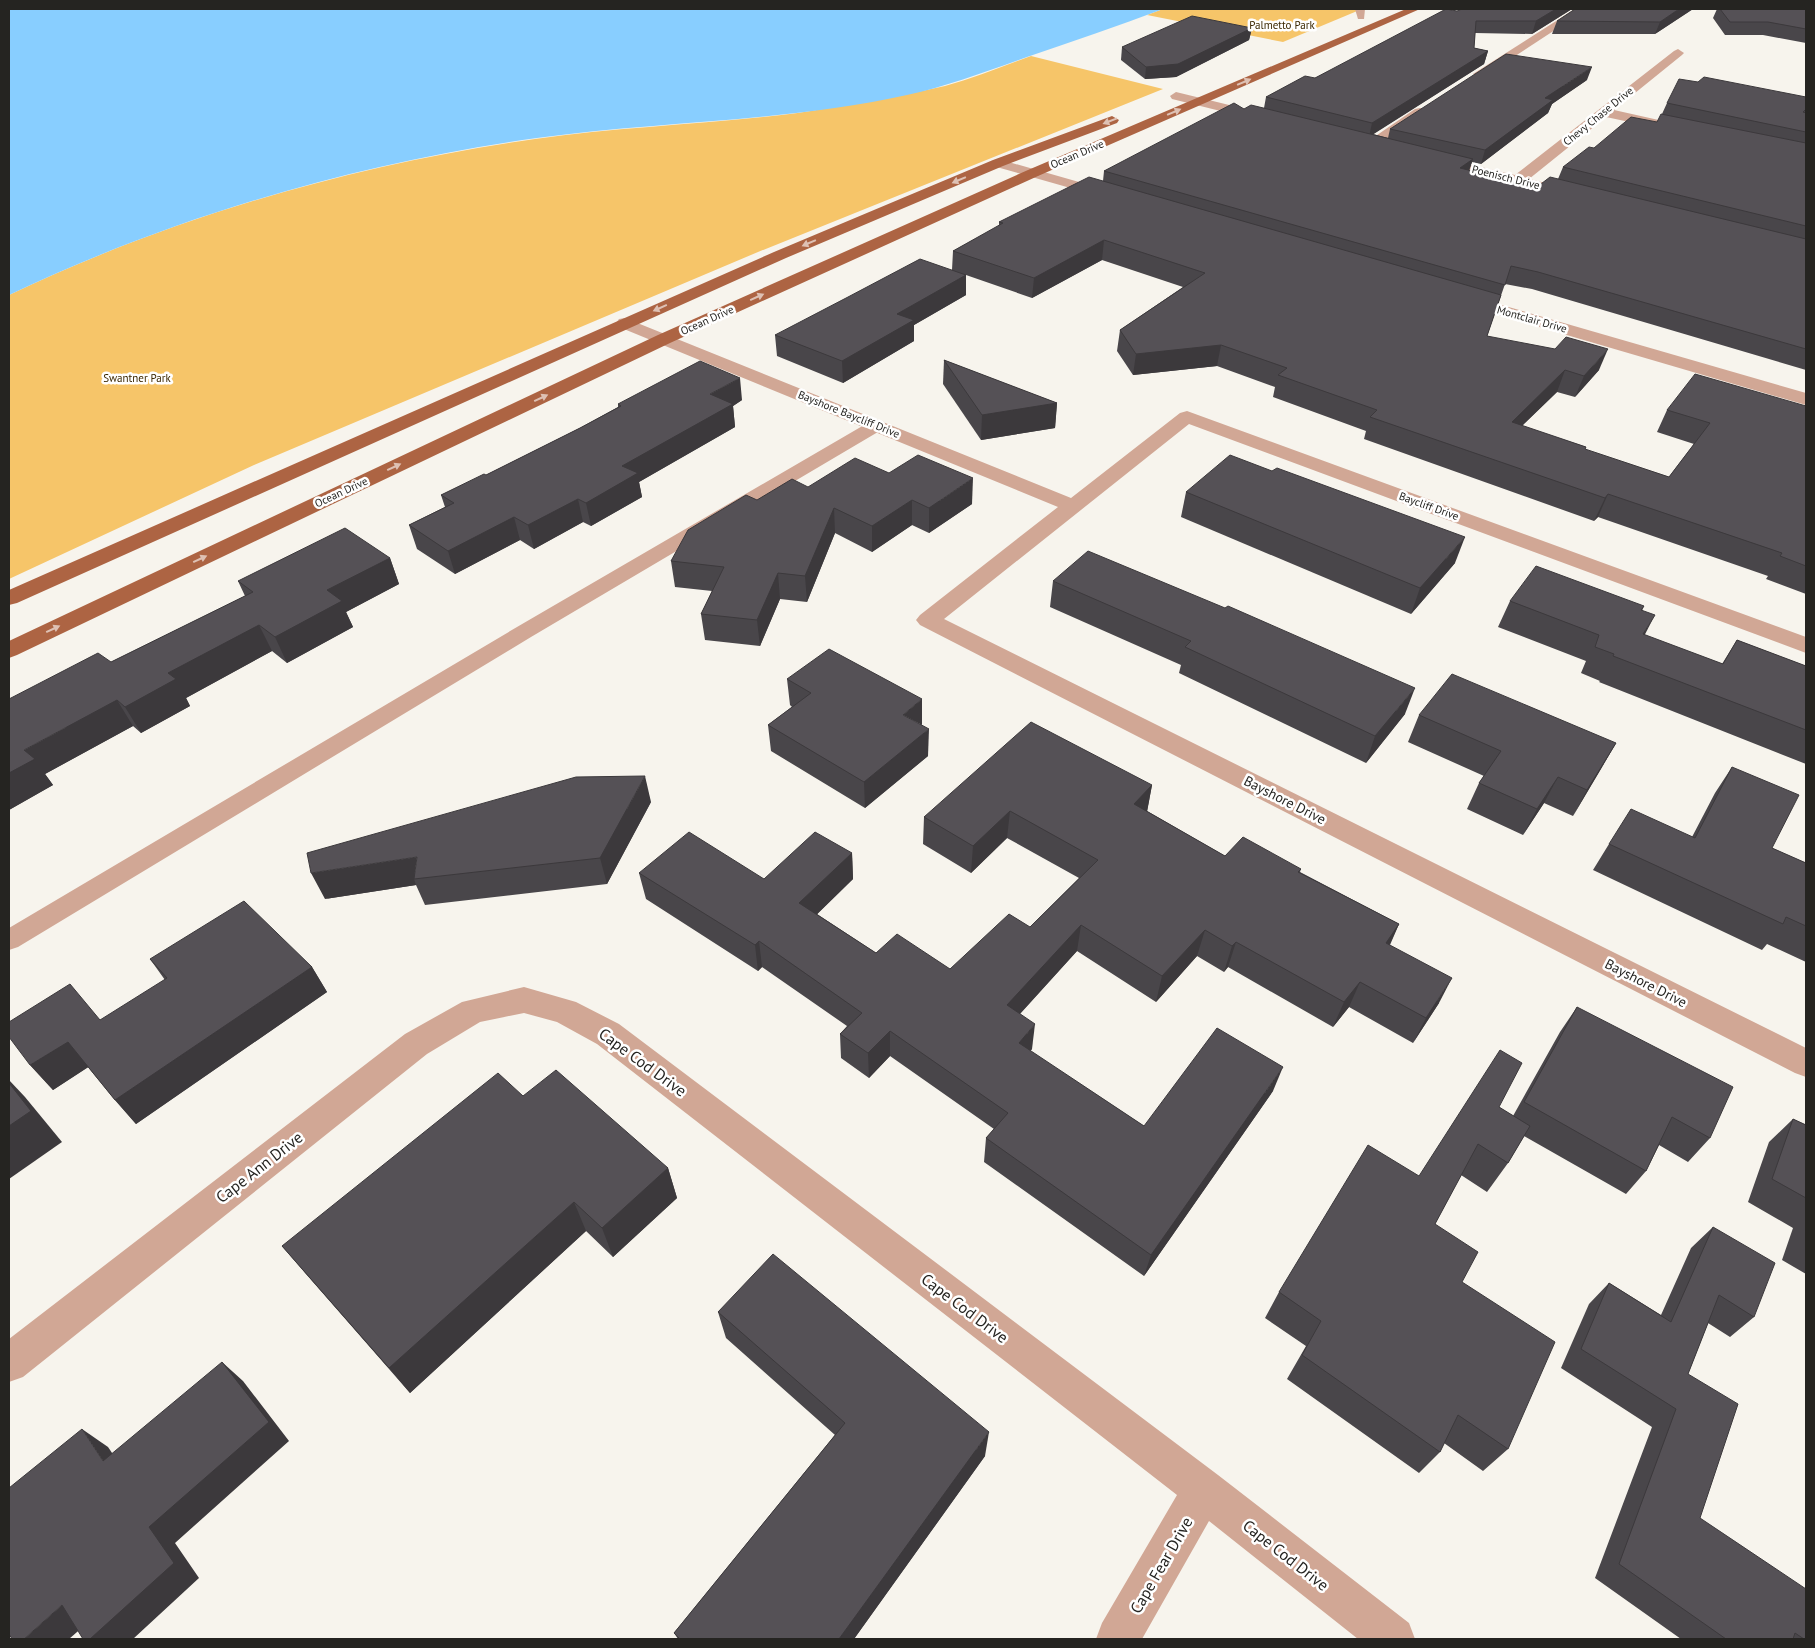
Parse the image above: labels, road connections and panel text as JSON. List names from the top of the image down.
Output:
{
  "streets": {
    "main road": ["Ocean Drive"],
    "street": [
      "Chevy Chase Drive",
      "Poenisch Drive",
      "Montclair Drive",
      "Bayshore Baycliff Drive",
      "Baycliff Drive",
      "Bayshore Drive",
      "Cape Cod Drive",
      "Cape Ann Drive",
      "Cape Fear Drive"
    ]
  },
  "crossings": [
    ["Chevy Chase Drive", "Poenisch Drive"],
    ["Ocean Drive", "Bayshore Baycliff Drive"],
    ["Bayshore Baycliff Drive", "Baycliff Drive"],
    ["Bayshore Baycliff Drive", "Bayshore Drive"],
    ["Baycliff Drive", "Bayshore Drive"],
    ["Cape Cod Drive", "Cape Ann Drive"],
    ["Cape Cod Drive", "Cape Fear Drive"]
  ],
  "parks": ["Palmetto Park", "Swantner Park"]
}
